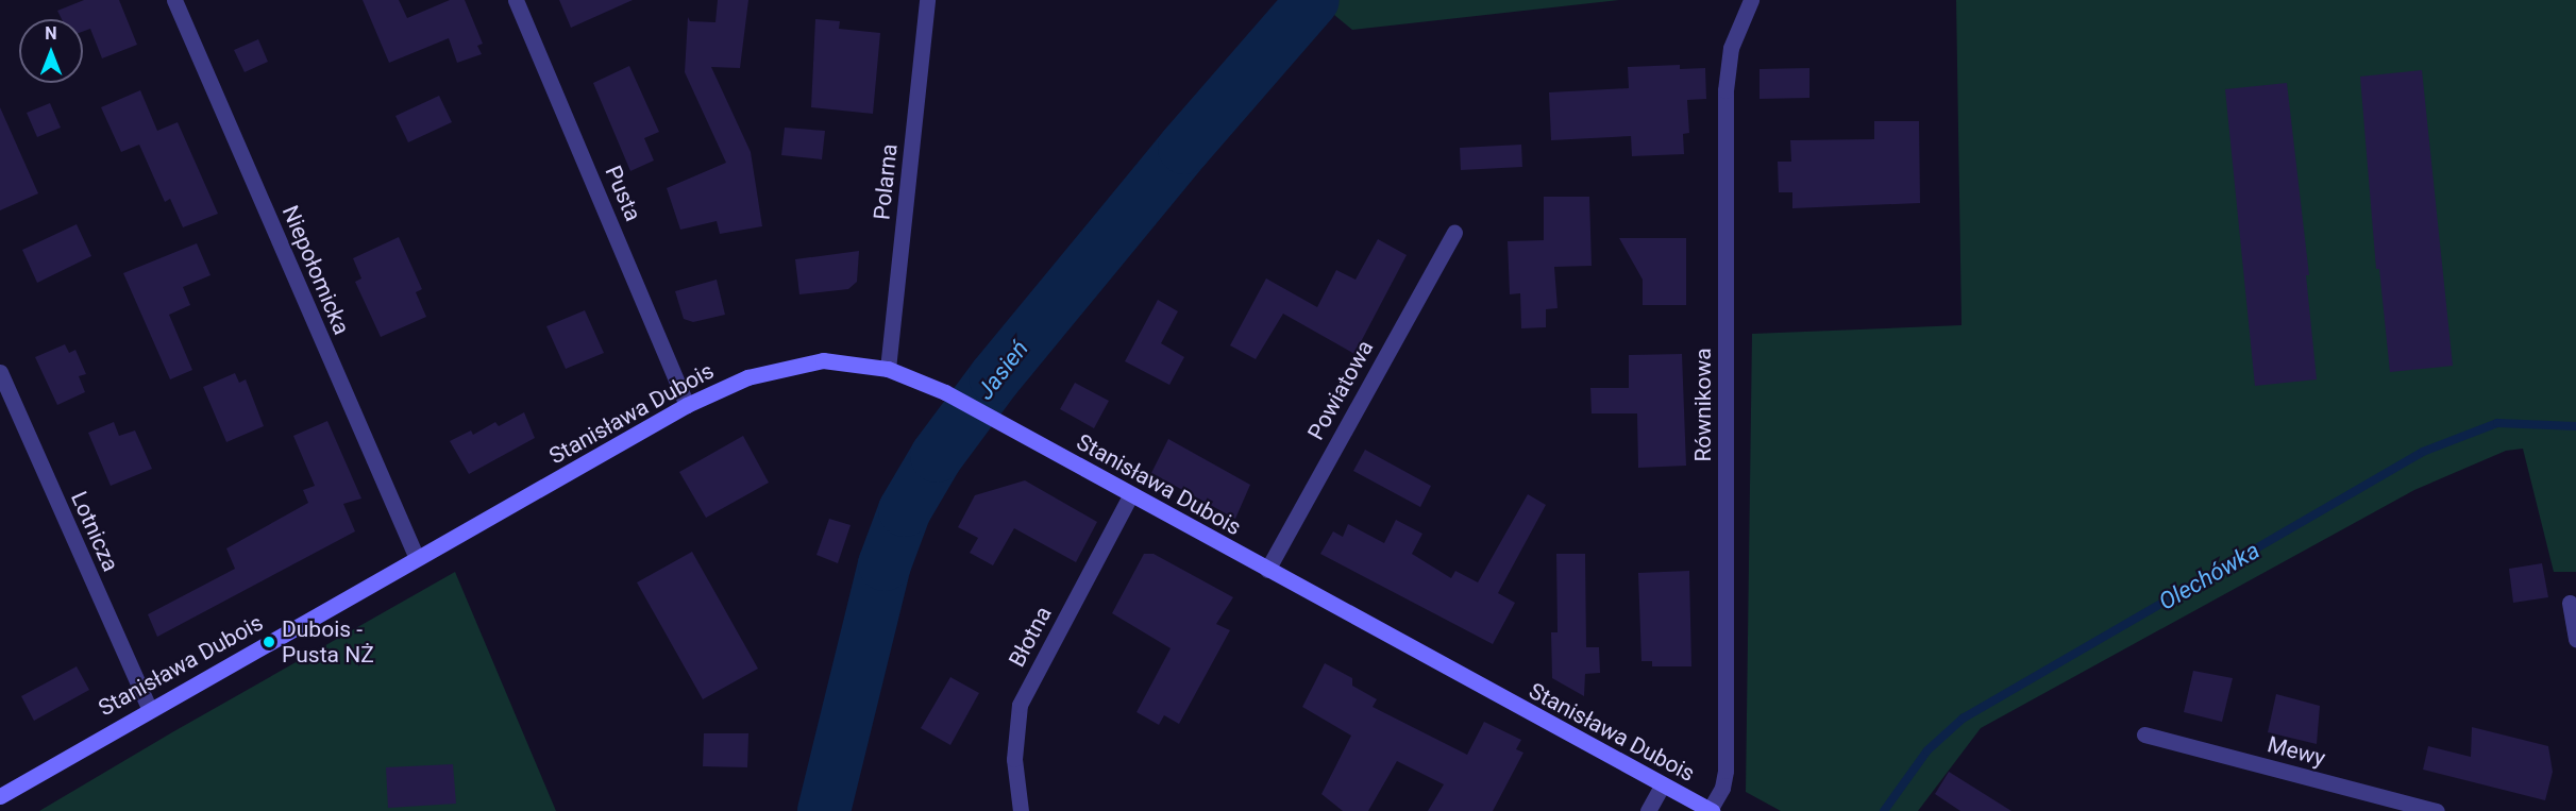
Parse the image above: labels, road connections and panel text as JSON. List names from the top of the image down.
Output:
{
  "streets": {
    "street": [
      "Polarna",
      "Pusta",
      "Niepołomicka",
      "Powiatowa",
      "Równikowa",
      "Stanisława Dubois",
      "Lotnicza",
      "Błotna",
      "Mewy"
    ]
  },
  "crossings": [
    ["Polarna", "Stanisława Dubois"],
    ["Pusta", "Stanisława Dubois"],
    ["Niepołomicka", "Stanisława Dubois"],
    ["Powiatowa", "Stanisława Dubois"],
    ["Równikowa", "Stanisława Dubois"],
    ["Stanisława Dubois", "Lotnicza"],
    ["Stanisława Dubois", "Błotna"]
  ],
  "water": ["Jasień", "Olechówka"],
  "places": ["Dubois - Pusta NŻ"],
  "north": "top"
}
